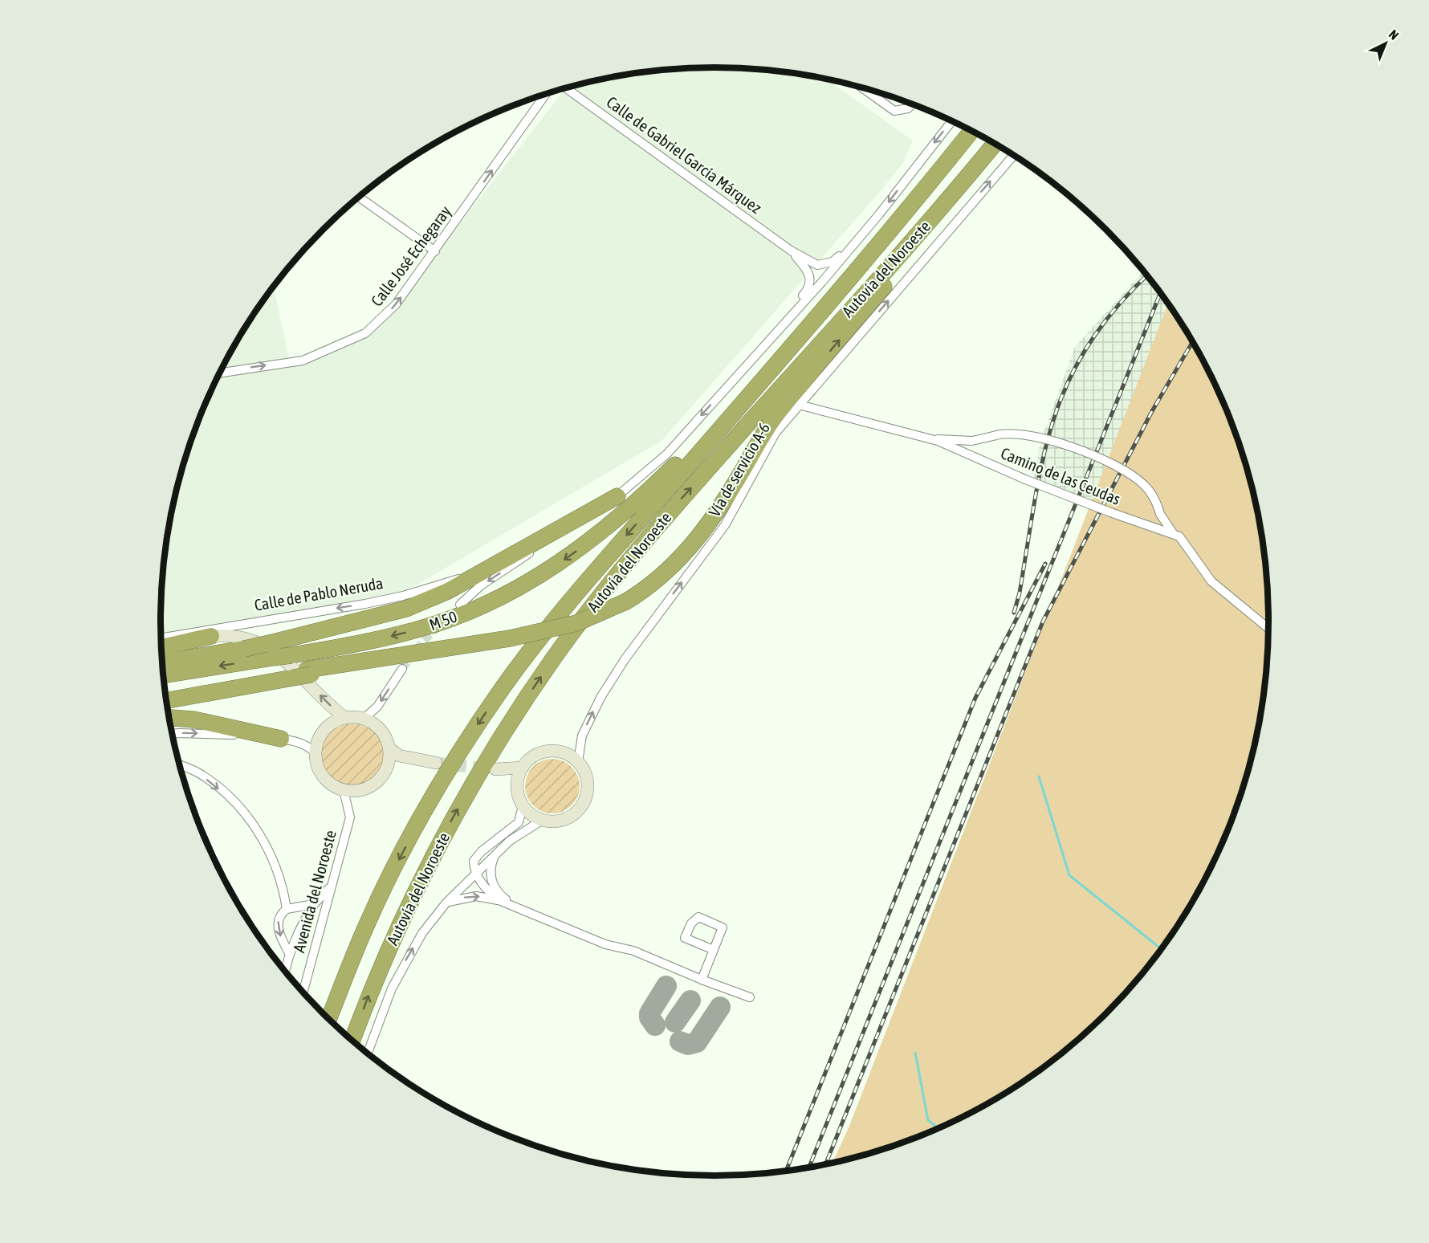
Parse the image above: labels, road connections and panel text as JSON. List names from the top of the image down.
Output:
{
  "streets": {
    "highway": ["Autovía del Noroeste", "M 50"],
    "street": [
      "Calle de Gabriel García Márquez",
      "Calle José Echegaray",
      "Vía de servicio A-6",
      "Camino de las Ceudas",
      "Calle de Pablo Neruda",
      "Avenida del Noroeste"
    ]
  },
  "crossings": [
    ["Autovía del Noroeste", "M 50"],
    ["Vía de servicio A-6", "Camino de las Ceudas"]
  ],
  "one_way": ["Calle José Echegaray", "Calle de Pablo Neruda"],
  "north": "top right"
}
